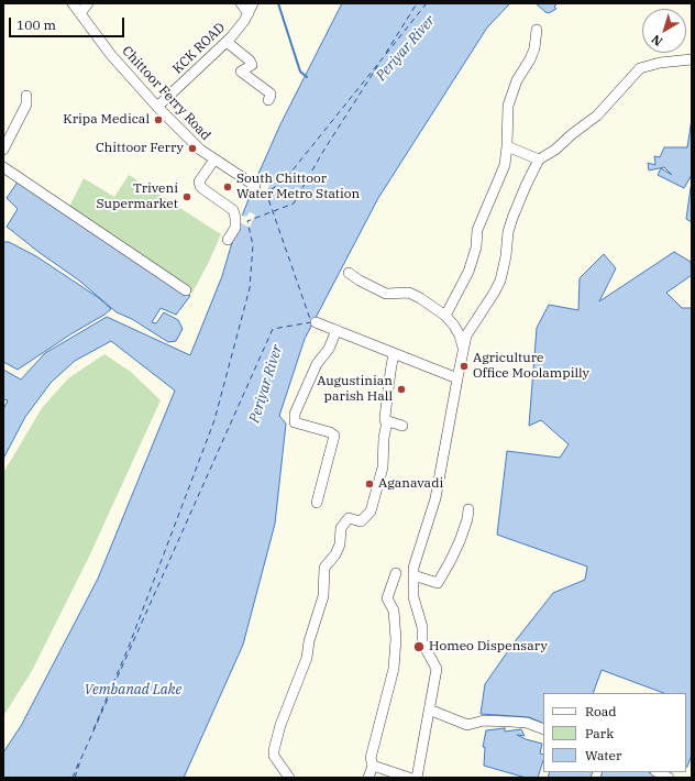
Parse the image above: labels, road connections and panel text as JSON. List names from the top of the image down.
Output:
{
  "streets": {
    "street": ["KCK ROAD", "Chittoor Ferry Road"]
  },
  "crossings": [
    ["KCK ROAD", "Chittoor Ferry Road"]
  ],
  "water": ["Periyar River", "Vembanad Lake"],
  "places": [
    "Kripa Medical",
    "Chittoor Ferry",
    "South Chittoor Water Metro Station",
    "Triveni Supermarket",
    "Agriculture Office Moolampilly",
    "Augustinian parish Hall",
    "Aganavadi",
    "Homeo Dispensary"
  ],
  "legend": ["Road", "Park", "Water"],
  "scale_bar": "100 m",
  "north": "bottom left"
}
